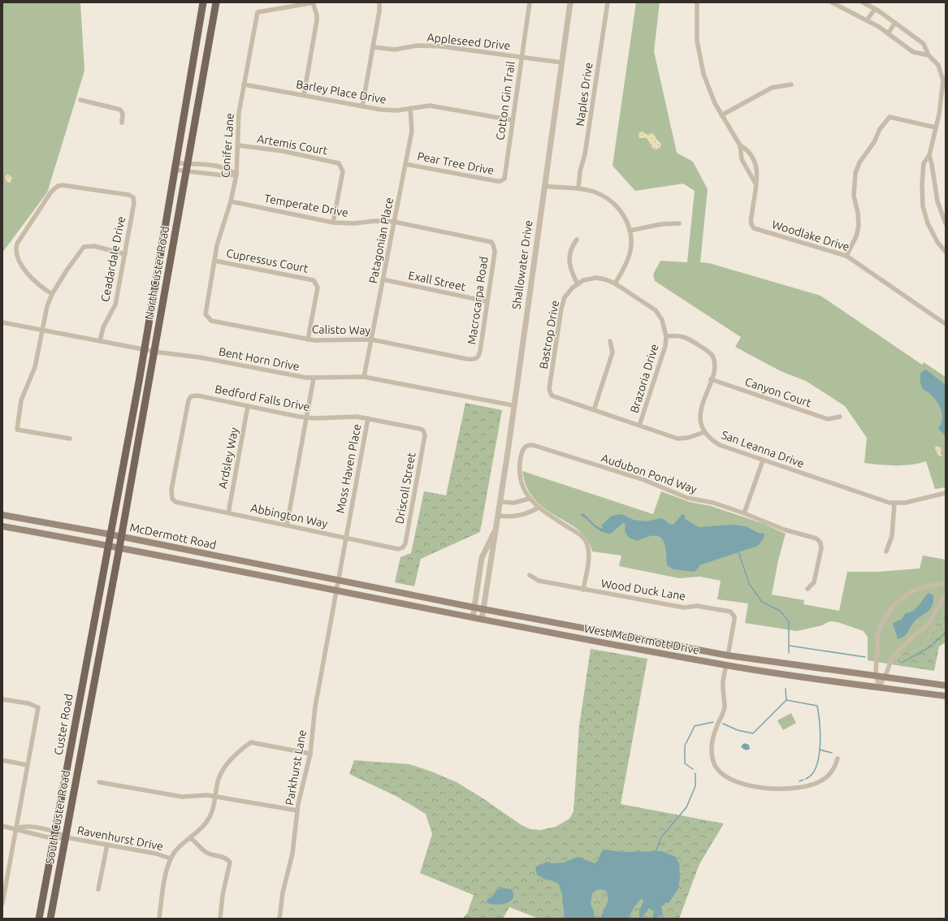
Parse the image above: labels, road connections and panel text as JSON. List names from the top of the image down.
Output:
{
  "streets": {
    "main road": [
      "North Custer Road",
      "McDermott Road",
      "West McDermott Drive",
      "Custer Road",
      "South Custer Road"
    ],
    "street": [
      "Appleseed Drive",
      "Barley Place Drive",
      "Naples Drive",
      "Cotton Gin Trail",
      "Artemis Court",
      "Conifer Lane",
      "Pear Tree Drive",
      "Temperate Drive",
      "Woodlake Drive",
      "Patagonian Place",
      "Ceadardale Drive",
      "Cupressus Court",
      "Shallowater Drive",
      "Exall Street",
      "Macrocarpa Road",
      "Calisto Way",
      "Bastrop Drive",
      "Bent Horn Drive",
      "Brazoria Drive",
      "Canyon Court",
      "Bedford Falls Drive",
      "San Leanna Drive",
      "Ardsley Way",
      "Moss Haven Place",
      "Audubon Pond Way",
      "Driscoll Street",
      "Abbington Way",
      "Wood Duck Lane",
      "Parkhurst Lane",
      "Ravenhurst Drive"
    ]
  },
  "crossings": [
    ["Appleseed Drive", "Cotton Gin Trail"],
    ["Appleseed Drive", "Shallowater Drive"],
    ["Barley Place Drive", "Cotton Gin Trail"],
    ["Barley Place Drive", "Conifer Lane"],
    ["Barley Place Drive", "Patagonian Place"],
    ["Cotton Gin Trail", "Pear Tree Drive"],
    ["Artemis Court", "Conifer Lane"],
    ["Artemis Court", "Temperate Drive"],
    ["Conifer Lane", "Temperate Drive"],
    ["Conifer Lane", "Cupressus Court"],
    ["Conifer Lane", "Calisto Way"],
    ["Pear Tree Drive", "Patagonian Place"],
    ["Temperate Drive", "Patagonian Place"],
    ["Temperate Drive", "Macrocarpa Road"],
    ["Patagonian Place", "Exall Street"],
    ["Patagonian Place", "Calisto Way"],
    ["Patagonian Place", "Bent Horn Drive"],
    ["Ceadardale Drive", "Bent Horn Drive"],
    ["Cupressus Court", "Calisto Way"],
    ["Shallowater Drive", "Bent Horn Drive"],
    ["Shallowater Drive", "West McDermott Drive"],
    ["North Custer Road", "Bent Horn Drive"],
    ["North Custer Road", "McDermott Road"],
    ["North Custer Road", "Custer Road"],
    ["North Custer Road", "South Custer Road"],
    ["Exall Street", "Macrocarpa Road"],
    ["Macrocarpa Road", "Calisto Way"],
    ["Bastrop Drive", "Brazoria Drive"],
    ["Bedford Falls Drive", "Ardsley Way"],
    ["Bedford Falls Drive", "Moss Haven Place"],
    ["Bedford Falls Drive", "Driscoll Street"],
    ["Bedford Falls Drive", "Abbington Way"],
    ["Ardsley Way", "Abbington Way"],
    ["Moss Haven Place", "Abbington Way"],
    ["Moss Haven Place", "McDermott Road"],
    ["Moss Haven Place", "West McDermott Drive"],
    ["Moss Haven Place", "Parkhurst Lane"],
    ["Driscoll Street", "Abbington Way"],
    ["McDermott Road", "West McDermott Drive"],
    ["McDermott Road", "Custer Road"],
    ["McDermott Road", "Parkhurst Lane"],
    ["McDermott Road", "South Custer Road"],
    ["Wood Duck Lane", "West McDermott Drive"],
    ["West McDermott Drive", "Parkhurst Lane"],
    ["Custer Road", "Ravenhurst Drive"],
    ["South Custer Road", "Ravenhurst Drive"]
  ]
}
